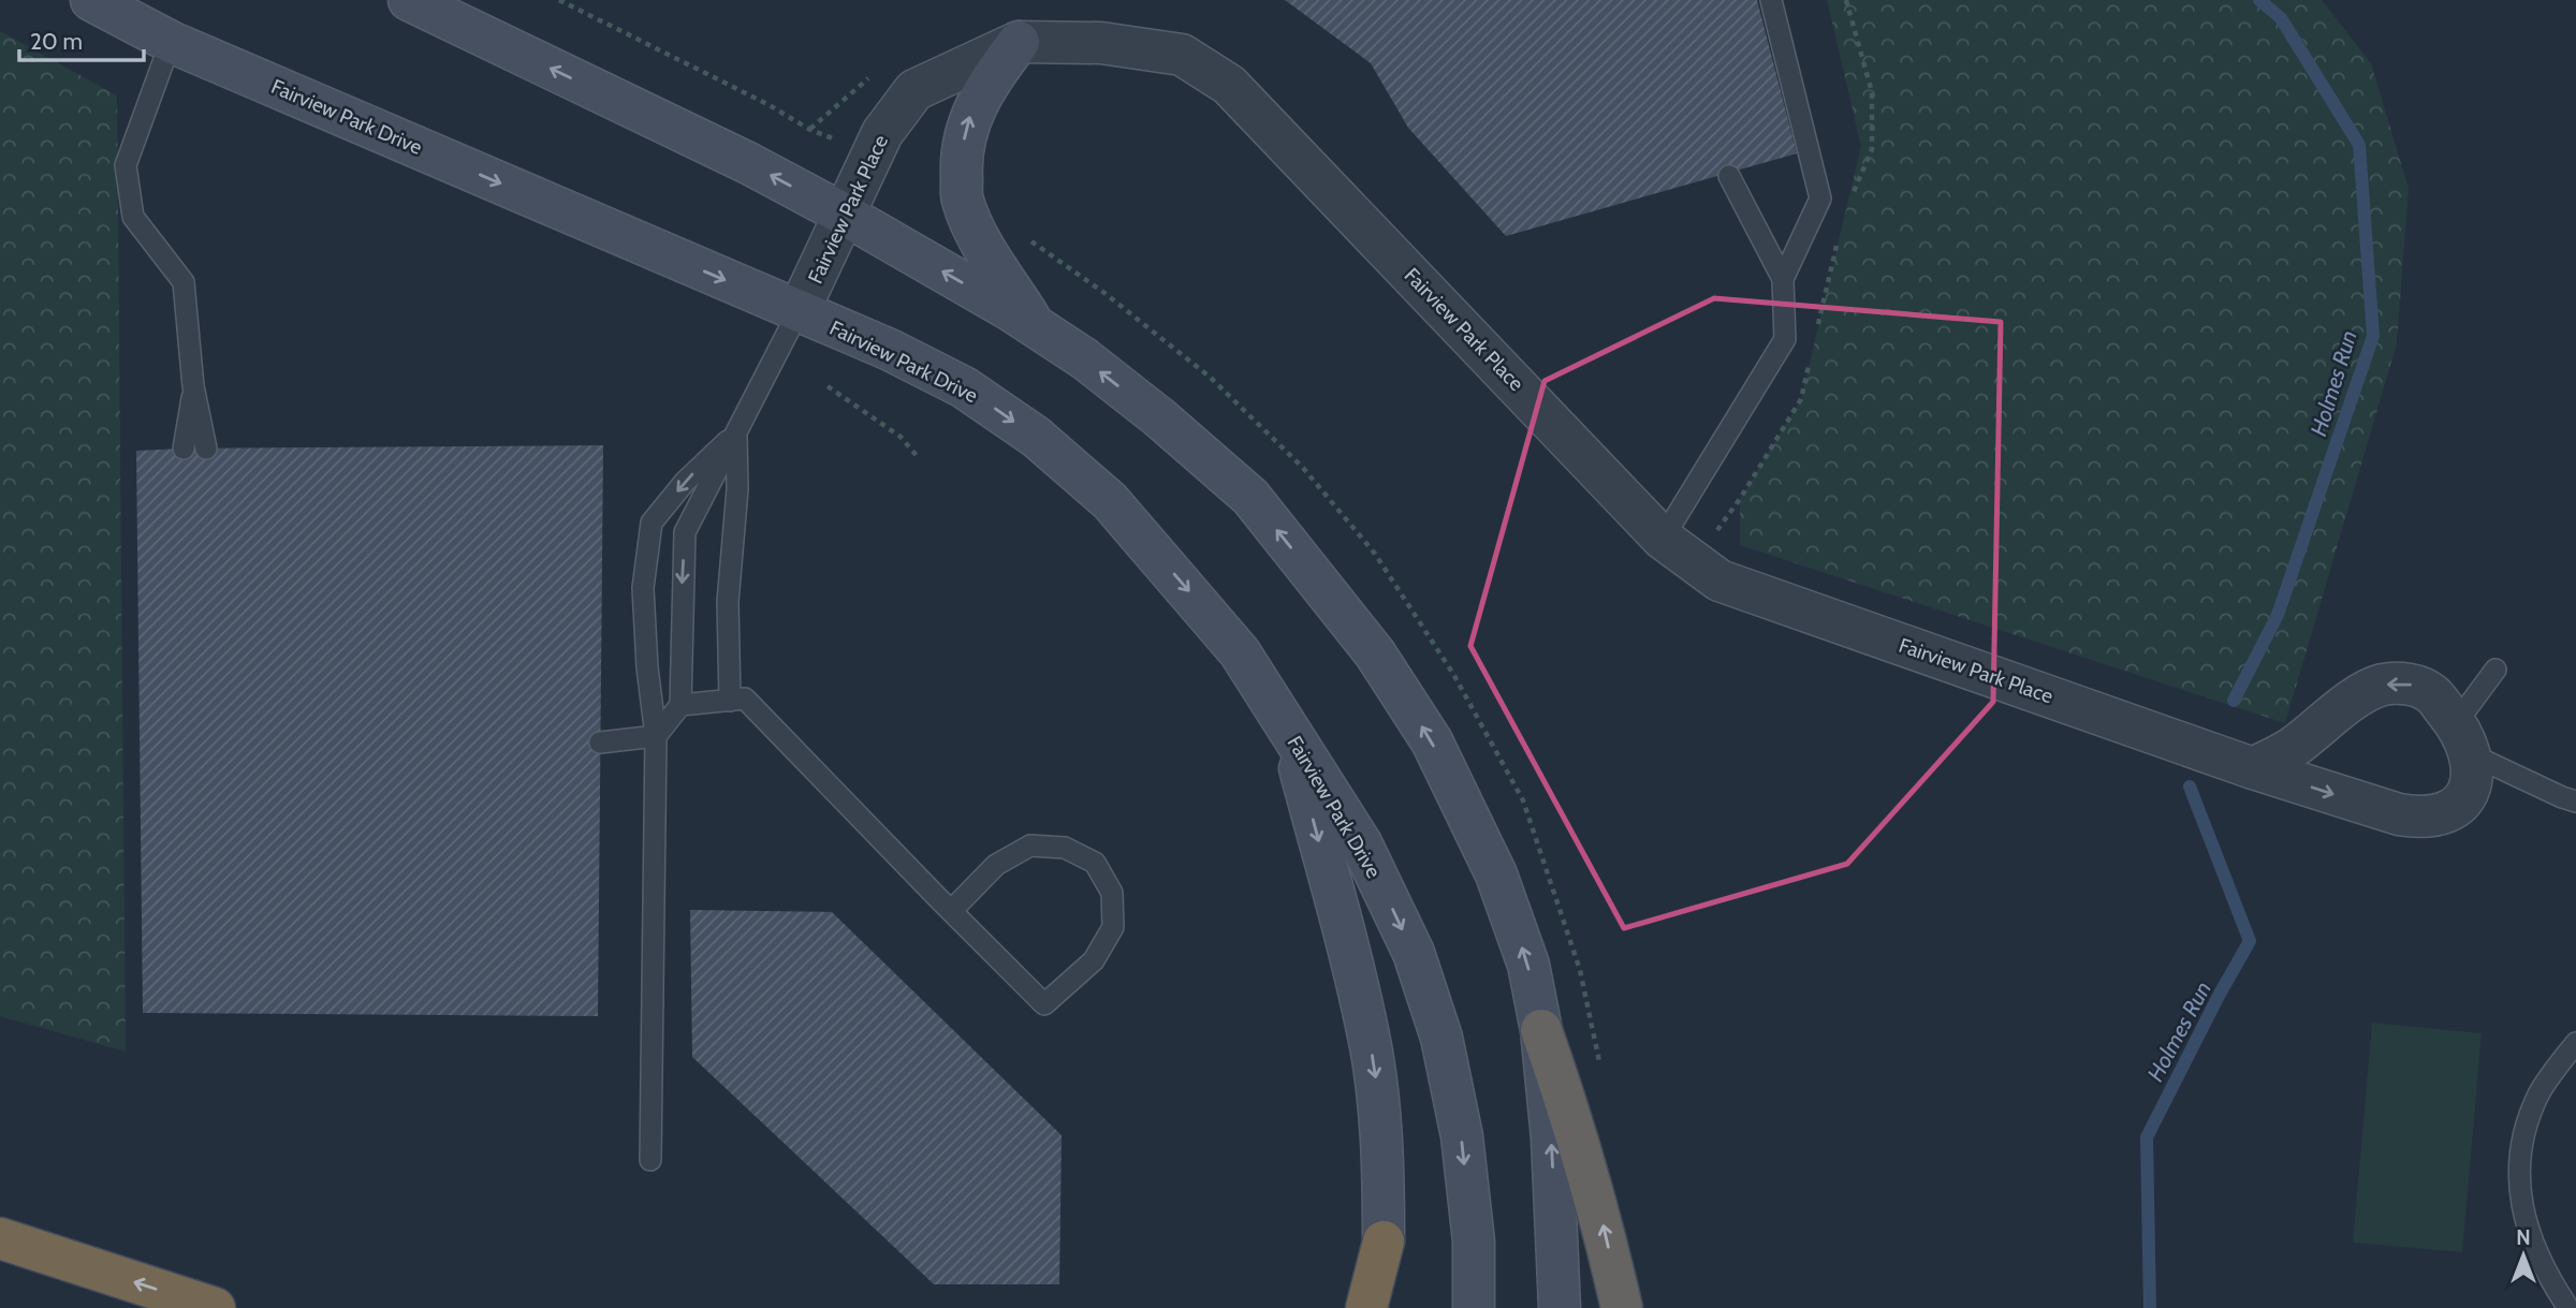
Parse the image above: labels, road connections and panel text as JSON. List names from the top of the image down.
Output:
{
  "streets": {
    "main road": ["Fairview Park Drive"],
    "street": ["Fairview Park Place"]
  },
  "crossings": [
    ["Fairview Park Drive", "Fairview Park Place"]
  ],
  "water": ["Holmes Run"],
  "scale_bar": "20 m",
  "north": "top"
}
